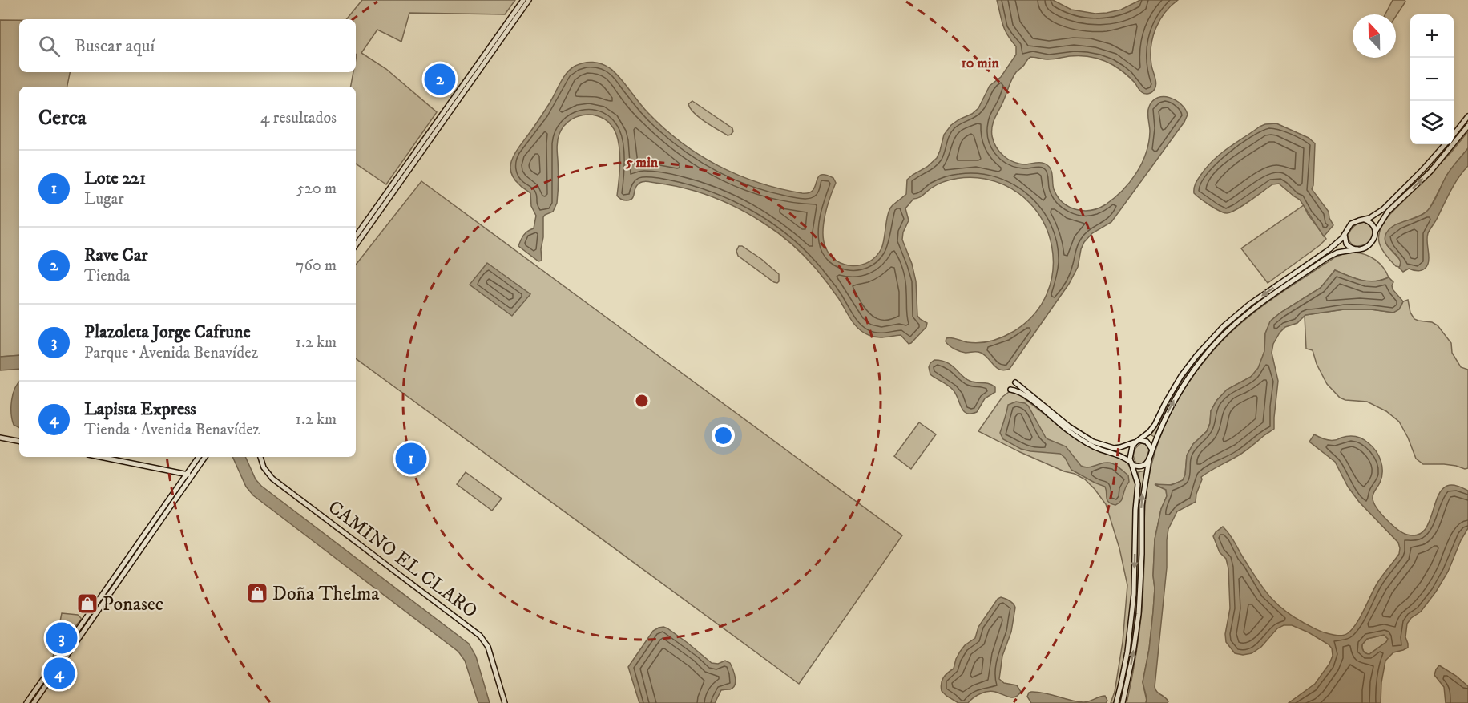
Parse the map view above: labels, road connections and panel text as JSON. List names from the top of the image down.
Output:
{
  "streets": {
    "street": ["CAMINO EL CLARO"]
  },
  "places": {
    "shop": ["Doña Thelma", "Ponasec"]
  },
  "north": "top",
  "page": {
    "map_buttons": ["+", "−"],
    "search": "Buscar aquí",
    "pins": [
      "2",
      "1",
      "3",
      "4"
    ],
    "heading": ["Cerca", "4 resultados"],
    "list": [
      {
        "mark": "1",
        "name": "Lote 221",
        "note": "Lugar",
        "value": "520 m"
      },
      {
        "mark": "2",
        "name": "Rave Car",
        "note": "Tienda",
        "value": "760 m"
      },
      {
        "mark": "3",
        "name": "Plazoleta Jorge Cafrune",
        "note": "Parque · Avenida Benavídez",
        "value": "1.2 km"
      },
      {
        "mark": "4",
        "name": "Lapista Express",
        "note": "Tienda · Avenida Benavídez",
        "value": "1.2 km"
      }
    ]
  },
  "rings": ["10 min", "5 min"]
}
